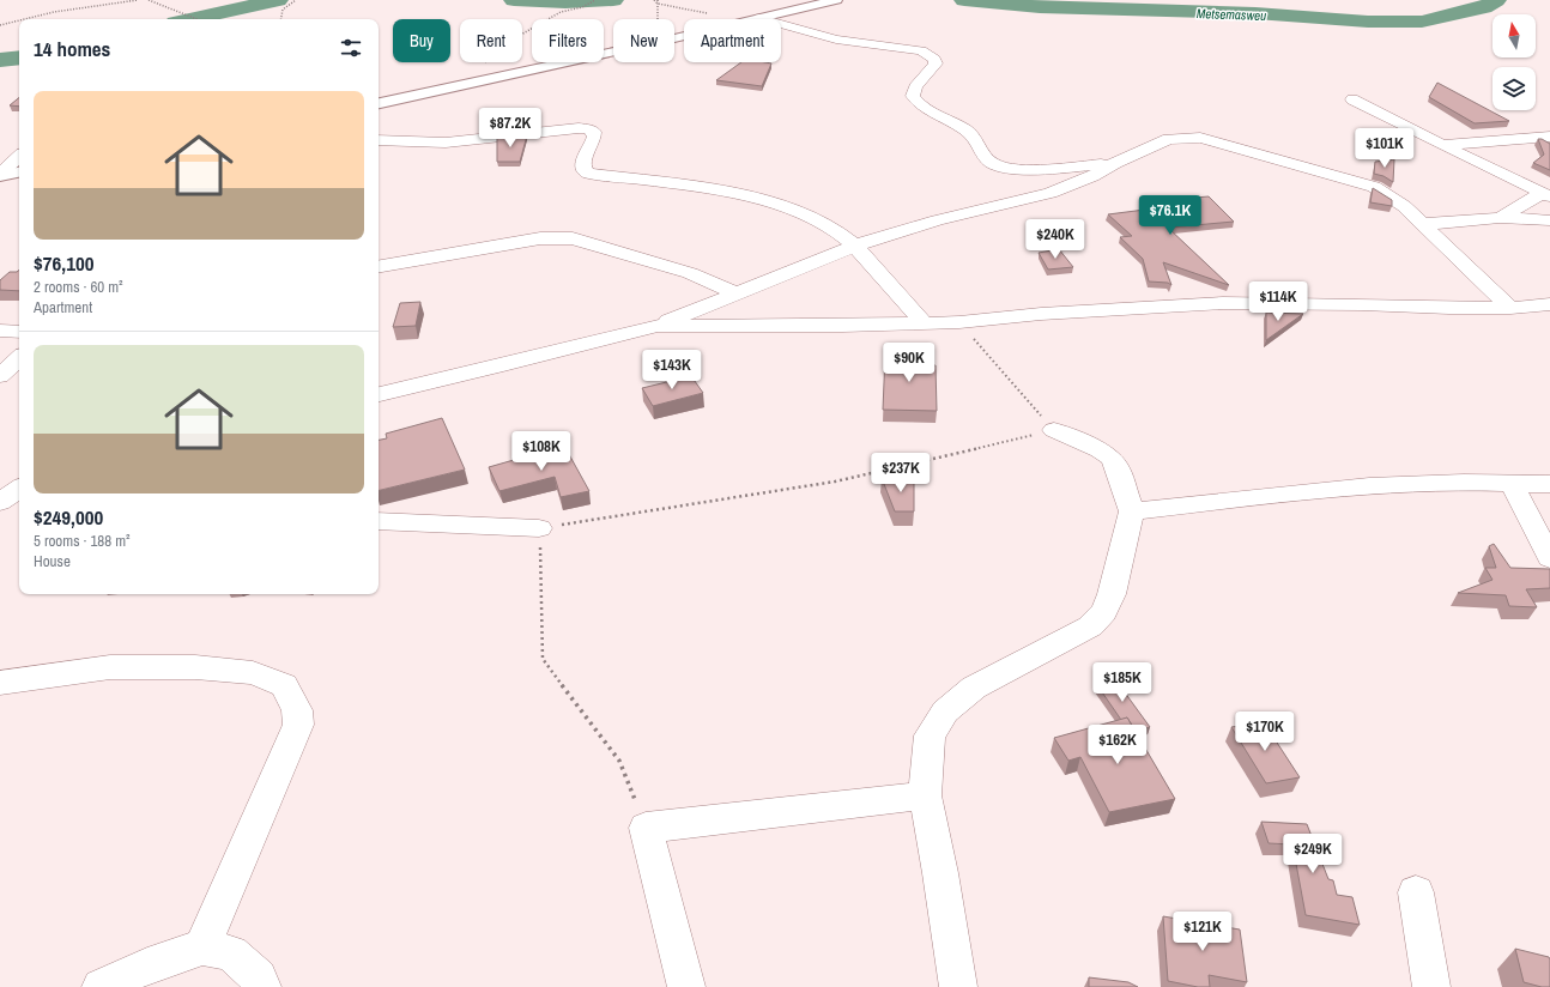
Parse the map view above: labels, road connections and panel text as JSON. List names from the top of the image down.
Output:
{
  "water": ["Metsemasweu"],
  "north": "top",
  "page": {
    "chip": [
      "Buy",
      "Rent",
      "Filters",
      "New",
      "Apartment"
    ],
    "heading": "14 homes",
    "list": [
      {
        "name": "$76,100",
        "note": "2 rooms · 60 m² · Apartment"
      },
      {
        "name": "$249,000",
        "note": "5 rooms · 188 m² · House"
      }
    ],
    "price": [
      "$87.2K",
      "$101K",
      "$76.1K",
      "$240K",
      "$114K",
      "$90K",
      "$143K",
      "$108K",
      "$237K",
      "$185K",
      "$170K",
      "$162K",
      "$249K",
      "$121K"
    ]
  }
}
